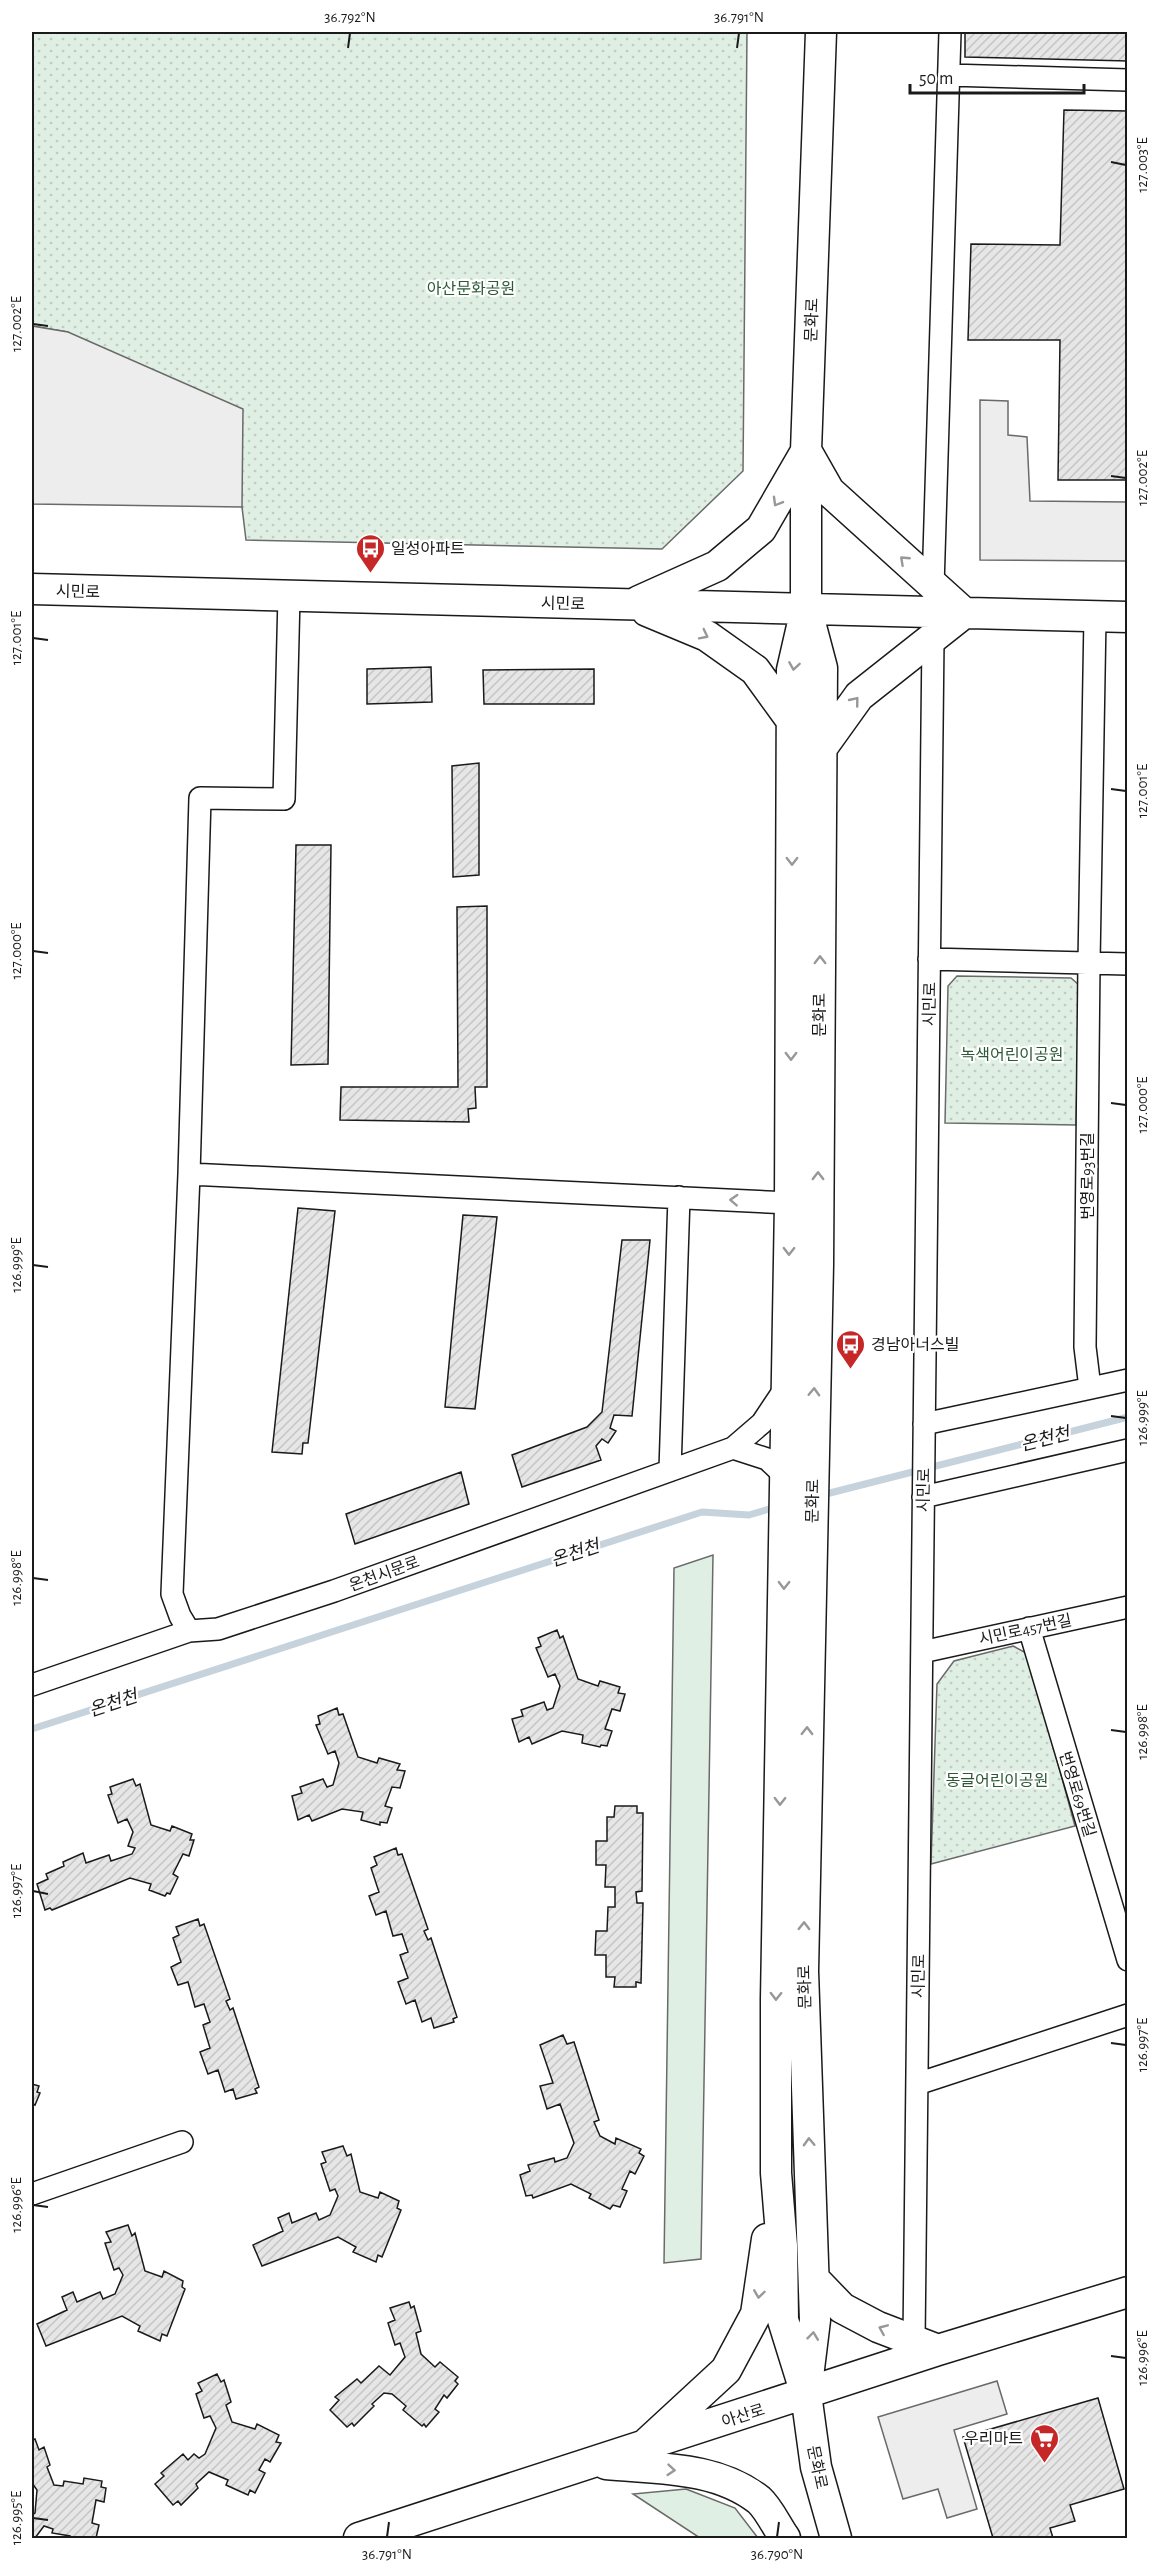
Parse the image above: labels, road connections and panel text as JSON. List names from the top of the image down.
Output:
{
  "streets": {
    "main road": ["문화로", "시민로", "아산로"],
    "street": [
      "번영로93번길",
      "온천시문로",
      "시민로457번길",
      "번영로69번길"
    ]
  },
  "crossings": [
    ["문화로", "시민로"],
    ["문화로", "아산로"],
    ["시민로", "시민로457번길"],
    ["시민로", "아산로"],
    ["시민로457번길", "번영로69번길"]
  ],
  "water": ["온천천"],
  "parks": ["아산문화공원", "녹색어린이공원", "동글어린이공원"],
  "places": {
    "bus stop": ["일성아파트", "경남아너스빌"],
    "supermarket": ["우리마트"]
  },
  "scale_bar": "50 m",
  "coordinates": [
    "36.792°N",
    "36.791°N",
    "127.003°E",
    "127.002°E",
    "127.001°E",
    "127.000°E",
    "126.999°E",
    "126.998°E",
    "126.997°E",
    "126.996°E",
    "126.995°E",
    "36.790°N"
  ]
}
